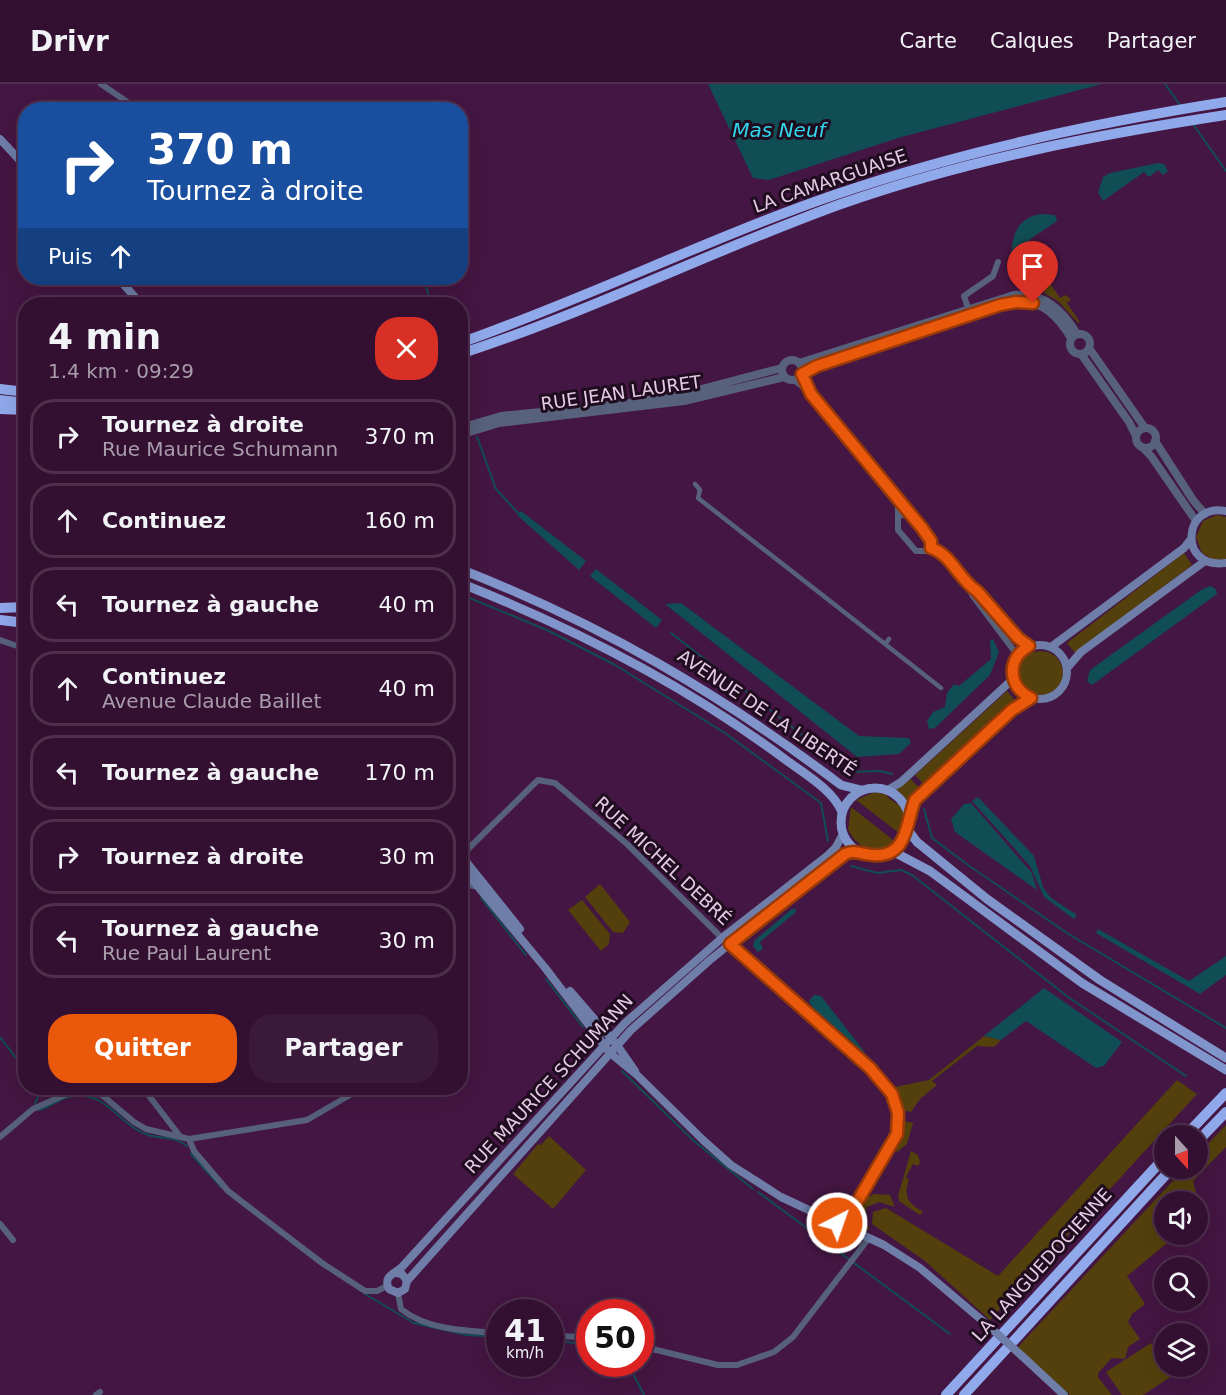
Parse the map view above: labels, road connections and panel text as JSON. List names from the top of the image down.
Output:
{
  "streets": {
    "highway": ["LA CAMARGUAISE", "LA LANGUEDOCIENNE"],
    "main road": ["AVENUE DE LA LIBERTÉ", "RUE MAURICE SCHUMANN"],
    "street": ["RUE JEAN LAURET", "RUE MICHEL DEBRÉ"]
  },
  "crossings": [
    ["AVENUE DE LA LIBERTÉ", "RUE MAURICE SCHUMANN"],
    ["RUE MICHEL DEBRÉ", "RUE MAURICE SCHUMANN"]
  ],
  "water": ["Mas Neuf"],
  "north": "bottom",
  "page": {
    "header": "Drivr",
    "nav": ["Carte", "Calques", "Partager"],
    "turn": ["370 m", "Tournez à droite"],
    "then": "Puis",
    "heading": ["4 min", "1.4 km · 09:29"],
    "list": [
      {
        "name": "Tournez à droite",
        "note": "Rue Maurice Schumann",
        "value": "370 m"
      },
      {
        "name": "Continuez",
        "value": "160 m"
      },
      {
        "name": "Tournez à gauche",
        "value": "40 m"
      },
      {
        "name": "Continuez",
        "note": "Avenue Claude Baillet",
        "value": "40 m"
      },
      {
        "name": "Tournez à gauche",
        "value": "170 m"
      },
      {
        "name": "Tournez à droite",
        "value": "30 m"
      },
      {
        "name": "Tournez à gauche",
        "note": "Rue Paul Laurent",
        "value": "30 m"
      }
    ],
    "buttons": ["Quitter", "Partager"],
    "speed": "41 km/h",
    "limit": "50"
  }
}
